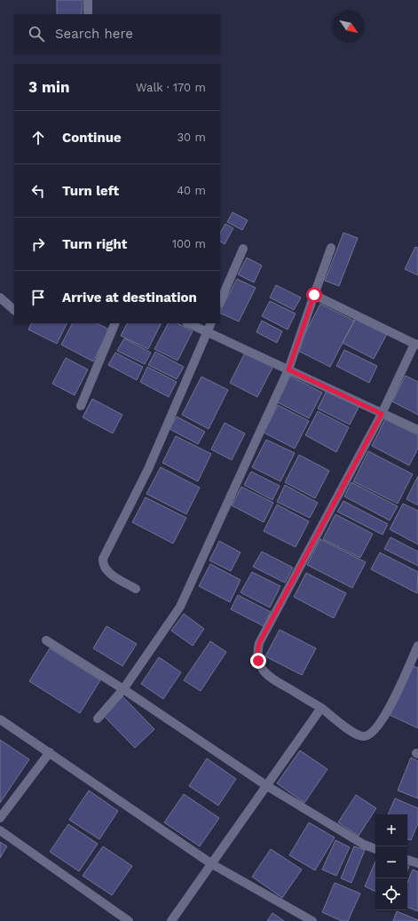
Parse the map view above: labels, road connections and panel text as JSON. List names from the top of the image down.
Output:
{
  "north": "bottom right",
  "page": {
    "search": "Search here",
    "heading": ["3 min", "Walk · 170 m"],
    "list": [
      ["Continue", "30 m"],
      ["Turn left", "40 m"],
      ["Turn right", "100 m"],
      "Arrive at destination"
    ],
    "map_buttons": ["+", "−"]
  }
}
